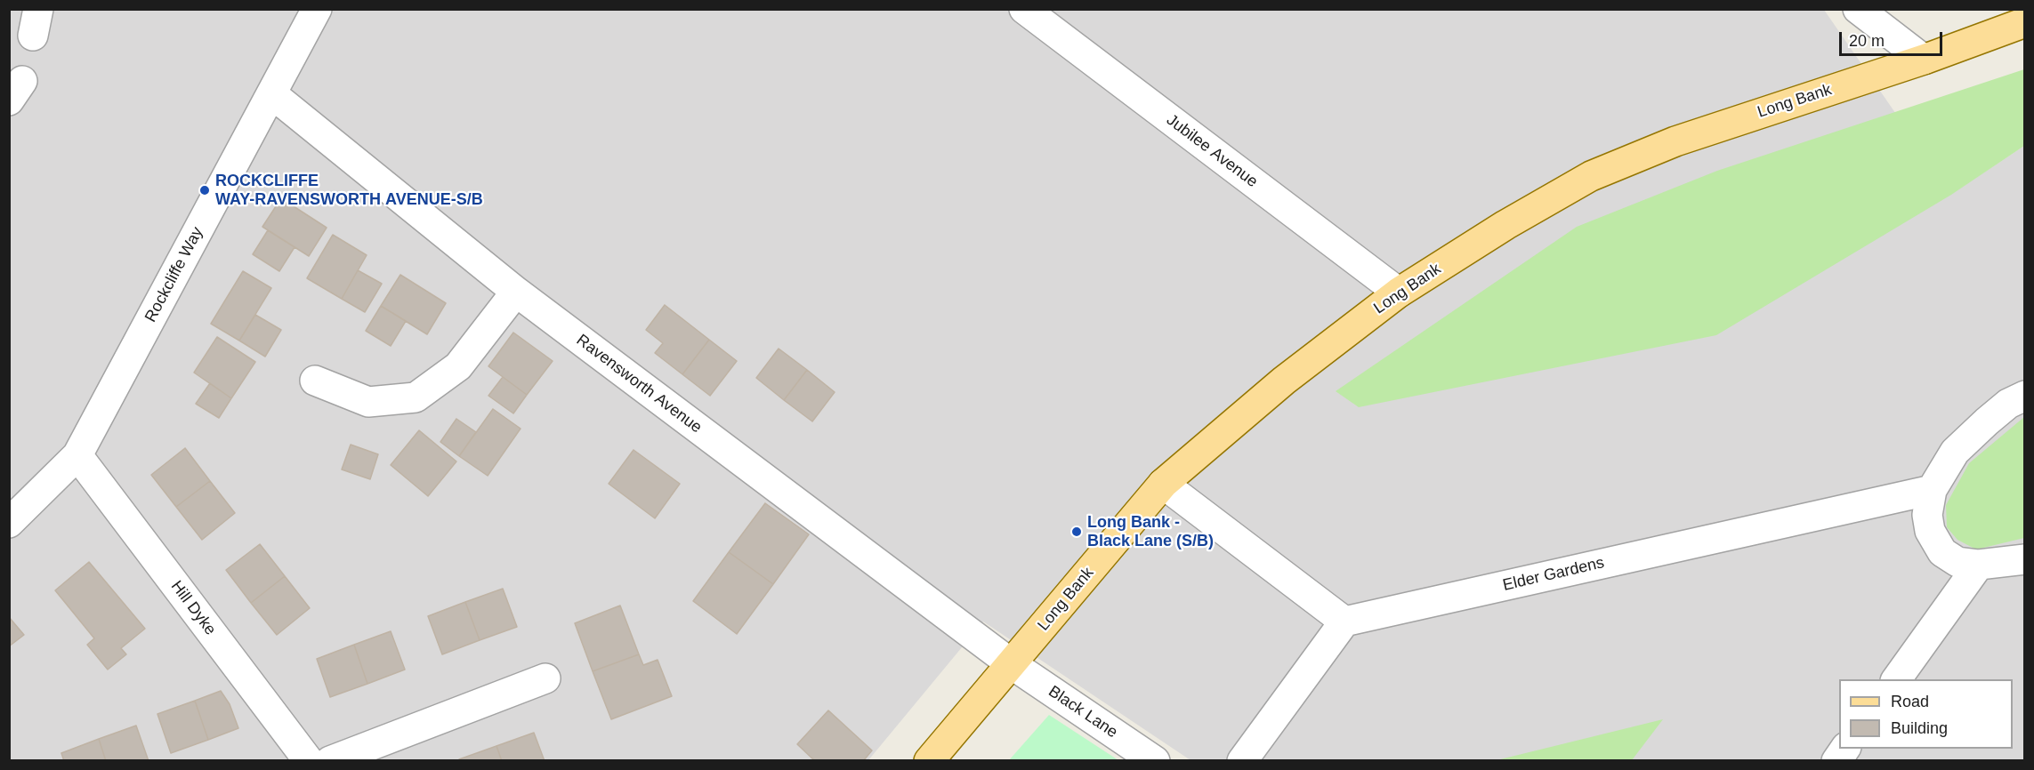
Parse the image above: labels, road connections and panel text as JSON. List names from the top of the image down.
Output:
{
  "streets": {
    "main road": ["Long Bank"],
    "street": [
      "Jubilee Avenue",
      "Rockcliffe Way",
      "Ravensworth Avenue",
      "Elder Gardens",
      "Hill Dyke",
      "Black Lane"
    ]
  },
  "crossings": [
    ["Long Bank", "Jubilee Avenue"],
    ["Long Bank", "Ravensworth Avenue"],
    ["Long Bank", "Black Lane"],
    ["Rockcliffe Way", "Ravensworth Avenue"],
    ["Rockcliffe Way", "Hill Dyke"],
    ["Ravensworth Avenue", "Black Lane"]
  ],
  "places": ["ROCKCLIFFE WAY-RAVENSWORTH AVENUE-S/B", "Long Bank - Black Lane (S/B)"],
  "legend": ["Road", "Building"],
  "scale_bar": "20 m"
}
